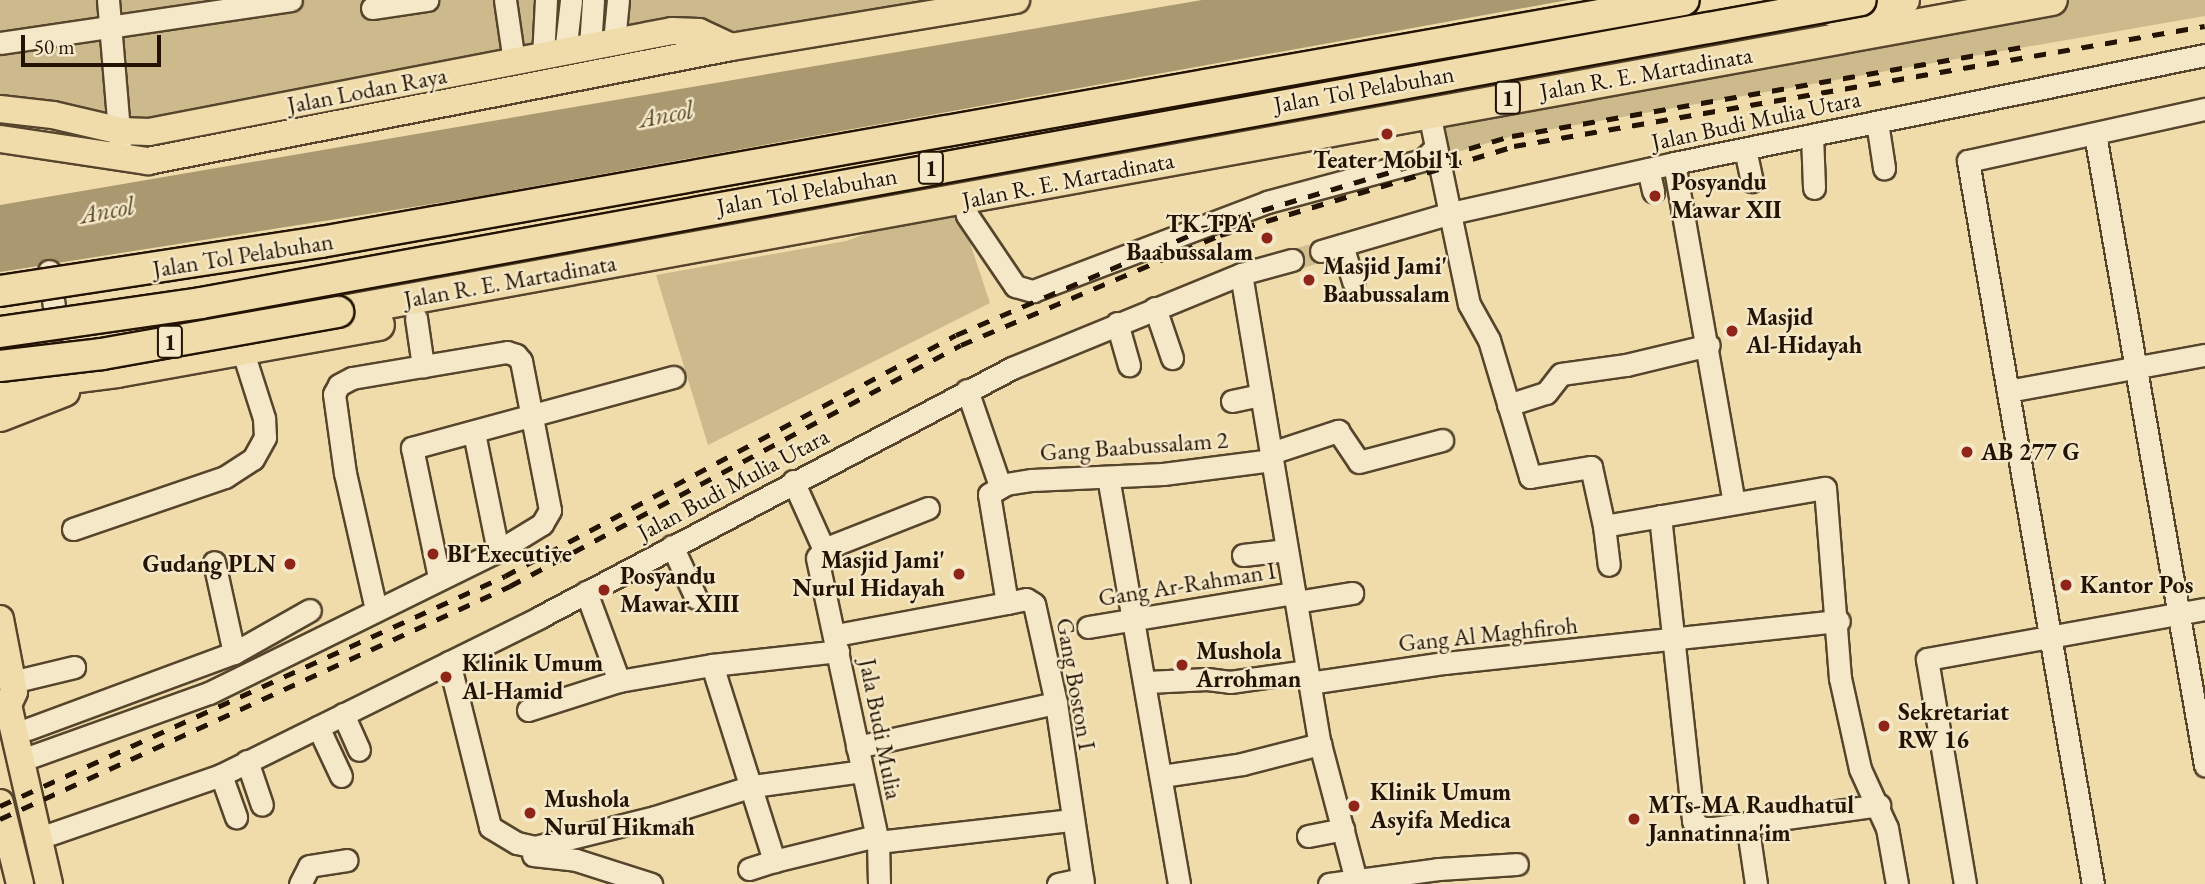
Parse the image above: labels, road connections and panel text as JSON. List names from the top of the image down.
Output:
{
  "streets": {
    "highway": ["Jalan R. E. Martadinata", "Jalan Tol Pelabuhan", "1"],
    "main road": ["Jalan Lodan Raya"],
    "street": [
      "Jalan Budi Mulia Utara",
      "Gang Baabussalam 2",
      "Gang Ar-Rahman I",
      "Gang Al Maghfiroh",
      "Gang Boston I",
      "Jala Budi Mulia"
    ]
  },
  "crossings": [
    ["Jalan R. E. Martadinata", "Jalan Tol Pelabuhan"]
  ],
  "water": ["Ancol"],
  "places": [
    "Teater Mobil 1",
    "Posyandu Mawar XII",
    "TK-TPA Baabussalam",
    "Masjid Jami' Baabussalam",
    "Masjid Al-Hidayah",
    "AB 277 G",
    "BI Executive",
    "Gudang PLN",
    "Masjid Jami' Nurul Hidayah",
    "Kantor Pos",
    "Posyandu Mawar XIII",
    "Mushola Arrohman",
    "Klinik Umum Al-Hamid",
    "Sekretariat RW 16",
    "Klinik Umum Asyifa Medica",
    "Mushola Nurul Hikmah",
    "MTs-MA Raudhatul Jannatinna'im"
  ],
  "scale_bar": "50 m"
}
